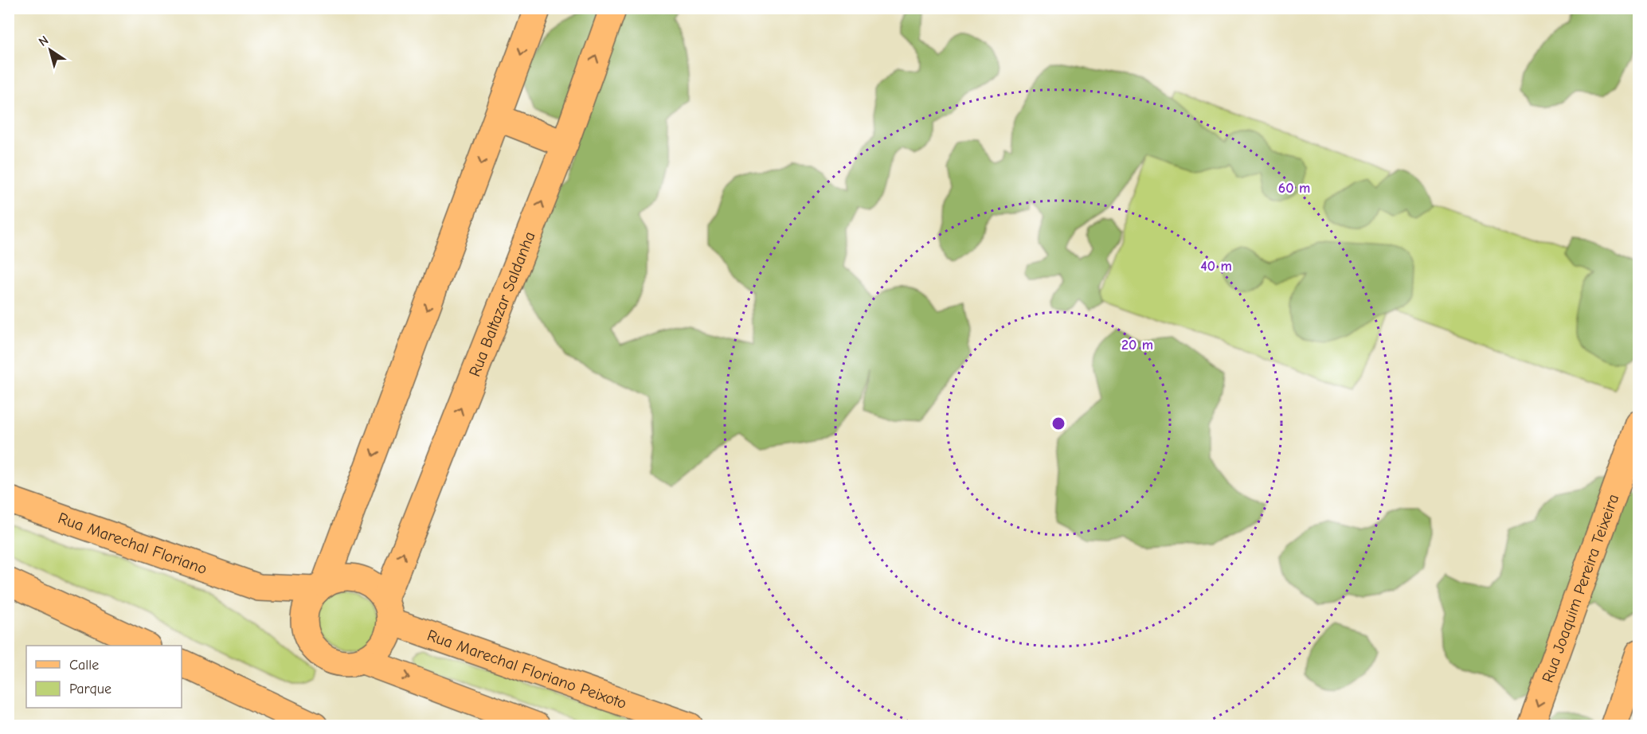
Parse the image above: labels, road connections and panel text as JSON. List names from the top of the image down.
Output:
{
  "streets": {
    "main road": [
      "Rua Baltazar Saldanha",
      "Rua Marechal Floriano",
      "Rua Joaquim Pereira Teixeira",
      "Rua Marechal Floriano Peixoto"
    ]
  },
  "crossings": [
    ["Rua Baltazar Saldanha", "Rua Marechal Floriano"],
    ["Rua Baltazar Saldanha", "Rua Marechal Floriano Peixoto"],
    ["Rua Marechal Floriano", "Rua Marechal Floriano Peixoto"]
  ],
  "one_way": ["Rua Joaquim Pereira Teixeira"],
  "legend": ["Calle", "Parque"],
  "north": "top left",
  "rings": ["60 m", "40 m", "20 m"]
}
